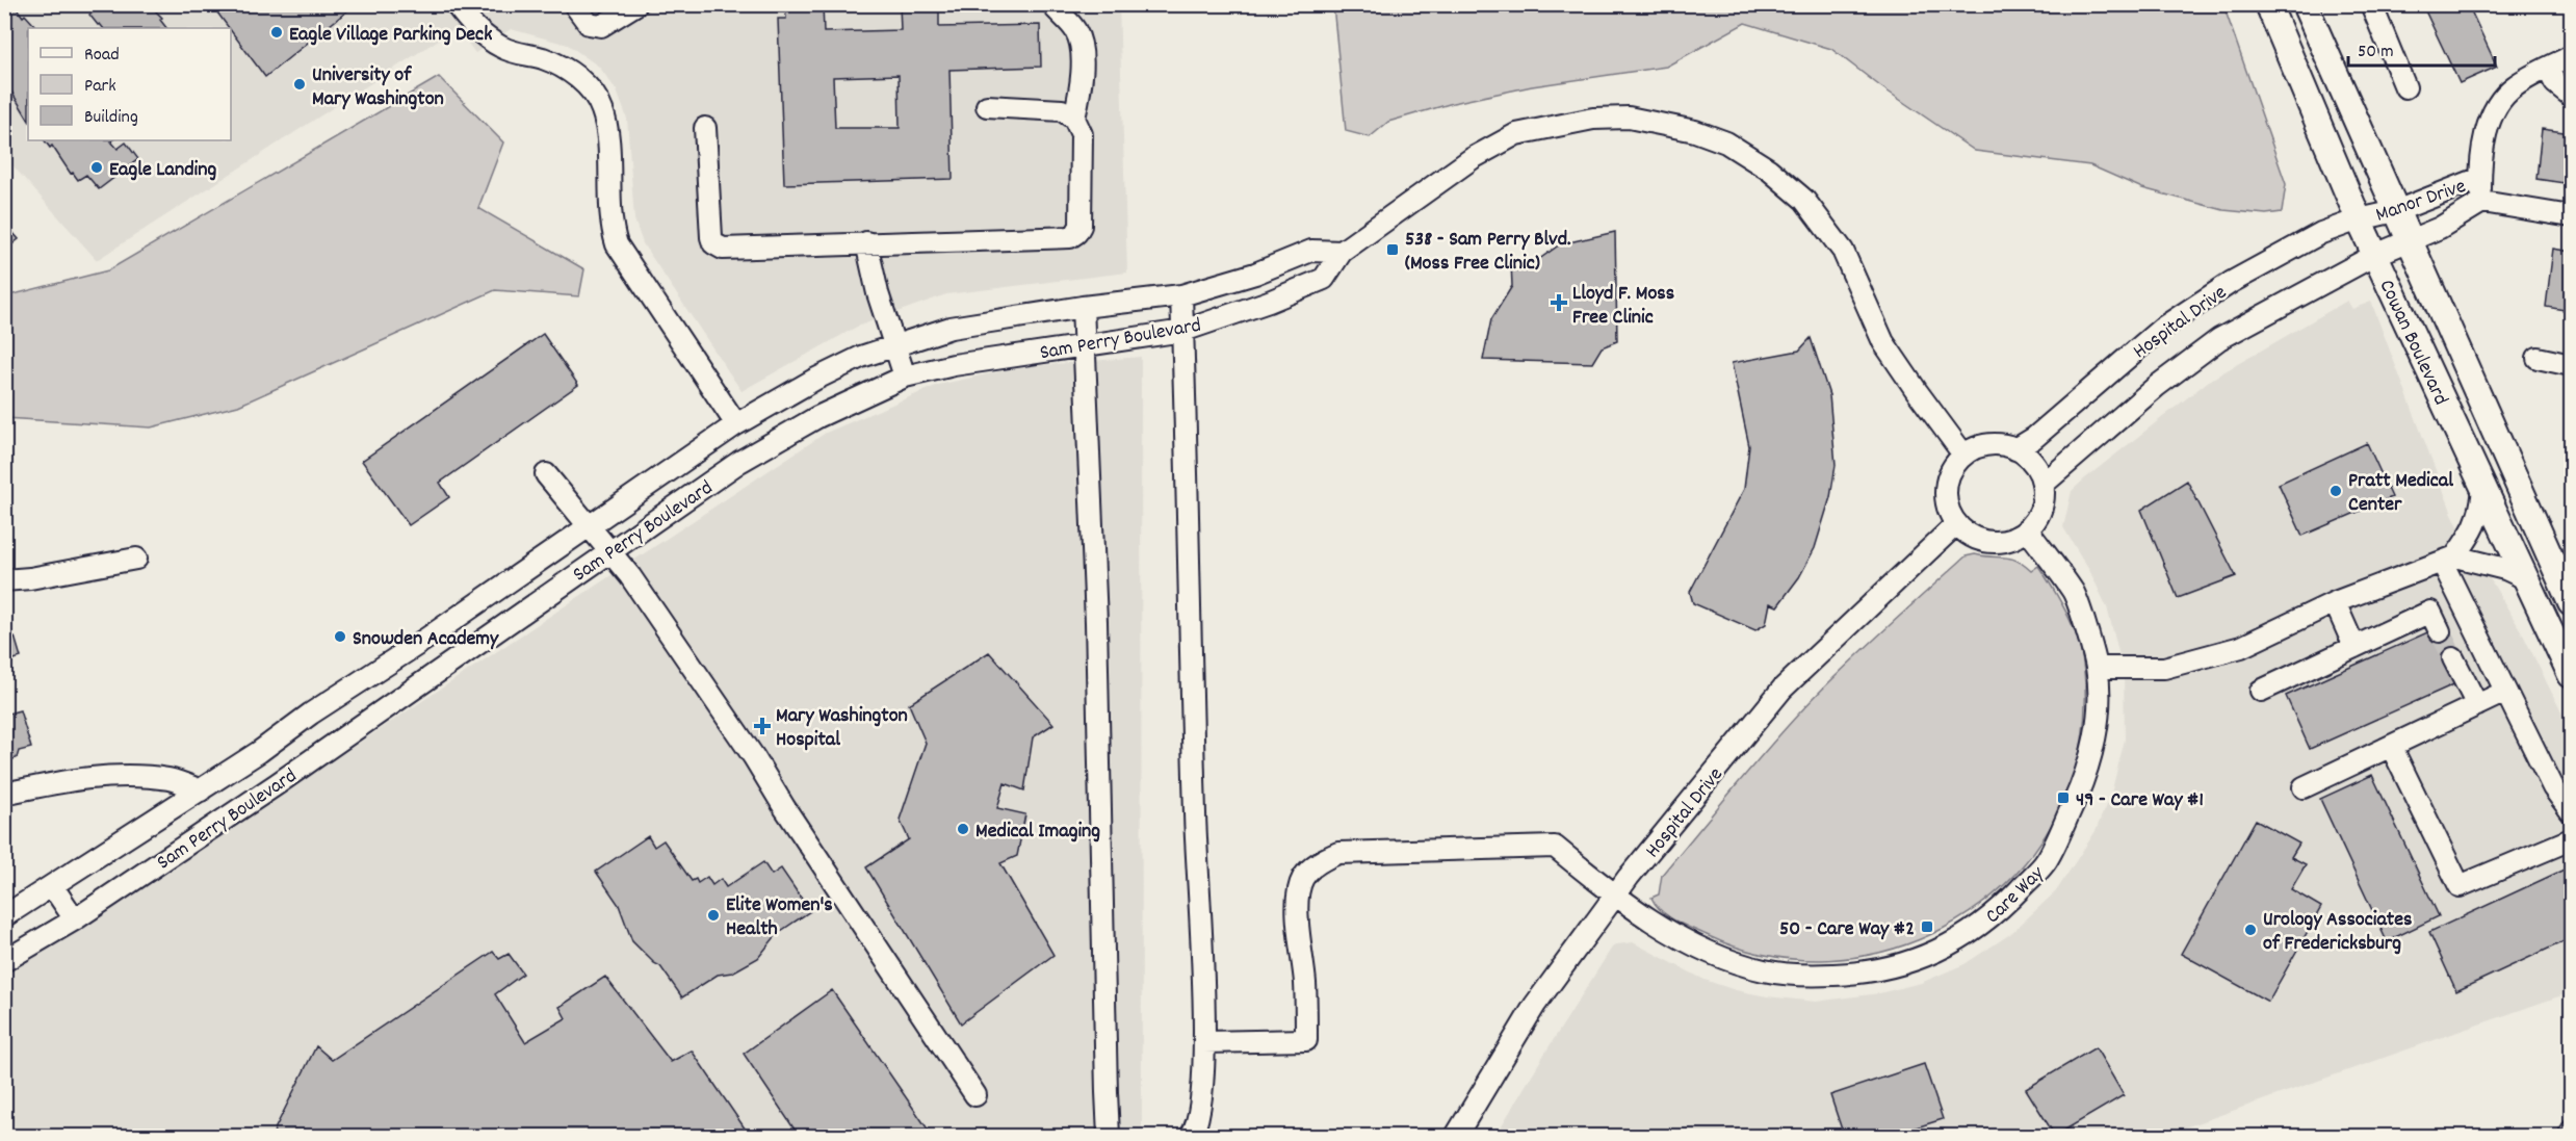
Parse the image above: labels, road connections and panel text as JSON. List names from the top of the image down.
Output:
{
  "streets": {
    "main road": ["Cowan Boulevard"],
    "street": [
      "Manor Drive",
      "Hospital Drive",
      "Sam Perry Boulevard",
      "Care Way"
    ]
  },
  "crossings": [
    ["Manor Drive", "Hospital Drive"],
    ["Manor Drive", "Cowan Boulevard"],
    ["Hospital Drive", "Sam Perry Boulevard"],
    ["Hospital Drive", "Cowan Boulevard"],
    ["Hospital Drive", "Care Way"],
    ["Sam Perry Boulevard", "Care Way"]
  ],
  "places": {
    "other": [
      "Eagle Village Parking Deck",
      "University of Mary Washington",
      "Eagle Landing",
      "Pratt Medical Center",
      "Snowden Academy",
      "Medical Imaging",
      "Elite Women's Health",
      "Urology Associates of Fredericksburg"
    ],
    "transit": ["538 - Sam Perry Blvd. (Moss Free Clinic)", "49 - Care Way #1", "50 - Care Way #2"],
    "health": ["Lloyd F. Moss Free Clinic", "Mary Washington Hospital"]
  },
  "legend": ["Road", "Park", "Building"],
  "scale_bar": "50 m"
}
